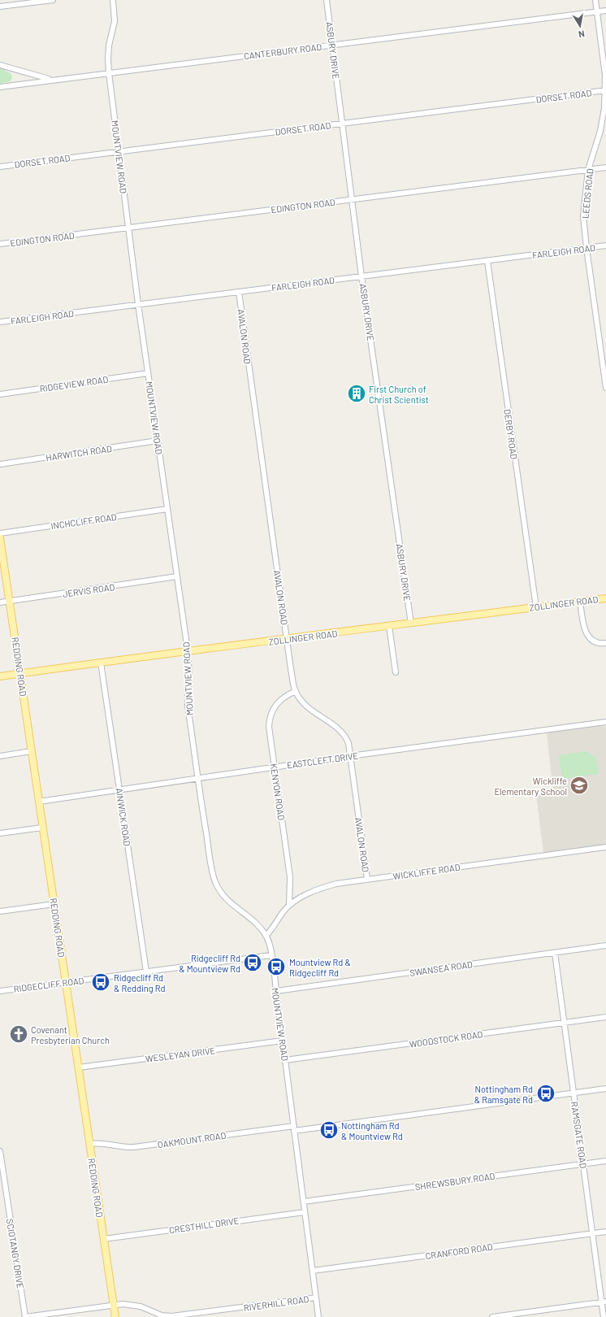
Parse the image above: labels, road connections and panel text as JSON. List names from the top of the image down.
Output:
{
  "streets": {
    "main road": ["ZOLLINGER ROAD", "REDDING ROAD"],
    "street": [
      "ASBURY DRIVE",
      "CANTERBURY ROAD",
      "DORSET ROAD",
      "MOUNTVIEW ROAD",
      "LEEDS ROAD",
      "EDINGTON ROAD",
      "FARLEIGH ROAD",
      "AVALON ROAD",
      "RIDGEVIEW ROAD",
      "DERBY ROAD",
      "HARWITCH ROAD",
      "INCHCLIFF ROAD",
      "JERVIS ROAD",
      "EASTCLEFT DRIVE",
      "KENYON ROAD",
      "AINWICK ROAD",
      "WICKLIFFE ROAD",
      "SWANSEA ROAD",
      "RIDGECLIFF ROAD",
      "WOODSTOCK ROAD",
      "WESLEYAN DRIVE",
      "RAMSGATE ROAD",
      "OAKMOUNT ROAD",
      "SHREWSBURY ROAD",
      "CRESTHILL DRIVE",
      "CRANFORD ROAD",
      "SCIOTANGY DRIVE",
      "RIVERHILL ROAD"
    ]
  },
  "crossings": [
    ["ASBURY DRIVE", "CANTERBURY ROAD"],
    ["ASBURY DRIVE", "DORSET ROAD"],
    ["ASBURY DRIVE", "EDINGTON ROAD"],
    ["ASBURY DRIVE", "FARLEIGH ROAD"],
    ["ASBURY DRIVE", "ZOLLINGER ROAD"],
    ["CANTERBURY ROAD", "MOUNTVIEW ROAD"],
    ["CANTERBURY ROAD", "LEEDS ROAD"],
    ["DORSET ROAD", "MOUNTVIEW ROAD"],
    ["DORSET ROAD", "LEEDS ROAD"],
    ["MOUNTVIEW ROAD", "EDINGTON ROAD"],
    ["MOUNTVIEW ROAD", "FARLEIGH ROAD"],
    ["MOUNTVIEW ROAD", "RIDGEVIEW ROAD"],
    ["MOUNTVIEW ROAD", "HARWITCH ROAD"],
    ["MOUNTVIEW ROAD", "INCHCLIFF ROAD"],
    ["MOUNTVIEW ROAD", "JERVIS ROAD"],
    ["MOUNTVIEW ROAD", "ZOLLINGER ROAD"],
    ["MOUNTVIEW ROAD", "EASTCLEFT DRIVE"],
    ["MOUNTVIEW ROAD", "WICKLIFFE ROAD"],
    ["MOUNTVIEW ROAD", "SWANSEA ROAD"],
    ["MOUNTVIEW ROAD", "RIDGECLIFF ROAD"],
    ["MOUNTVIEW ROAD", "WOODSTOCK ROAD"],
    ["MOUNTVIEW ROAD", "WESLEYAN DRIVE"],
    ["MOUNTVIEW ROAD", "OAKMOUNT ROAD"],
    ["MOUNTVIEW ROAD", "SHREWSBURY ROAD"],
    ["MOUNTVIEW ROAD", "CRESTHILL DRIVE"],
    ["MOUNTVIEW ROAD", "CRANFORD ROAD"],
    ["MOUNTVIEW ROAD", "RIVERHILL ROAD"],
    ["LEEDS ROAD", "EDINGTON ROAD"],
    ["LEEDS ROAD", "FARLEIGH ROAD"],
    ["FARLEIGH ROAD", "AVALON ROAD"],
    ["FARLEIGH ROAD", "DERBY ROAD"],
    ["AVALON ROAD", "ZOLLINGER ROAD"],
    ["AVALON ROAD", "EASTCLEFT DRIVE"],
    ["AVALON ROAD", "KENYON ROAD"],
    ["AVALON ROAD", "WICKLIFFE ROAD"],
    ["DERBY ROAD", "ZOLLINGER ROAD"],
    ["JERVIS ROAD", "REDDING ROAD"],
    ["ZOLLINGER ROAD", "REDDING ROAD"],
    ["ZOLLINGER ROAD", "AINWICK ROAD"],
    ["REDDING ROAD", "EASTCLEFT DRIVE"],
    ["REDDING ROAD", "RIDGECLIFF ROAD"],
    ["REDDING ROAD", "WESLEYAN DRIVE"],
    ["REDDING ROAD", "OAKMOUNT ROAD"],
    ["REDDING ROAD", "CRESTHILL DRIVE"],
    ["REDDING ROAD", "RIVERHILL ROAD"],
    ["EASTCLEFT DRIVE", "KENYON ROAD"],
    ["EASTCLEFT DRIVE", "AINWICK ROAD"],
    ["KENYON ROAD", "WICKLIFFE ROAD"],
    ["AINWICK ROAD", "RIDGECLIFF ROAD"],
    ["SWANSEA ROAD", "RAMSGATE ROAD"],
    ["WOODSTOCK ROAD", "RAMSGATE ROAD"],
    ["RAMSGATE ROAD", "OAKMOUNT ROAD"],
    ["RAMSGATE ROAD", "SHREWSBURY ROAD"],
    ["RAMSGATE ROAD", "CRANFORD ROAD"],
    ["SCIOTANGY DRIVE", "RIVERHILL ROAD"]
  ],
  "places": {
    "building": ["First Church of Christ Scientist"],
    "school or university": ["Wickliffe Elementary School"],
    "bus stop": [
      "Ridgecliff Rd & Mountview Rd",
      "Mountview Rd & Ridgecliff Rd",
      "Ridgecliff Rd & Redding Rd",
      "Nottingham Rd & Ramsgate Rd",
      "Nottingham Rd & Mountview Rd"
    ],
    "church": ["Covenant Presbyterian Church"]
  },
  "north": "bottom"
}
